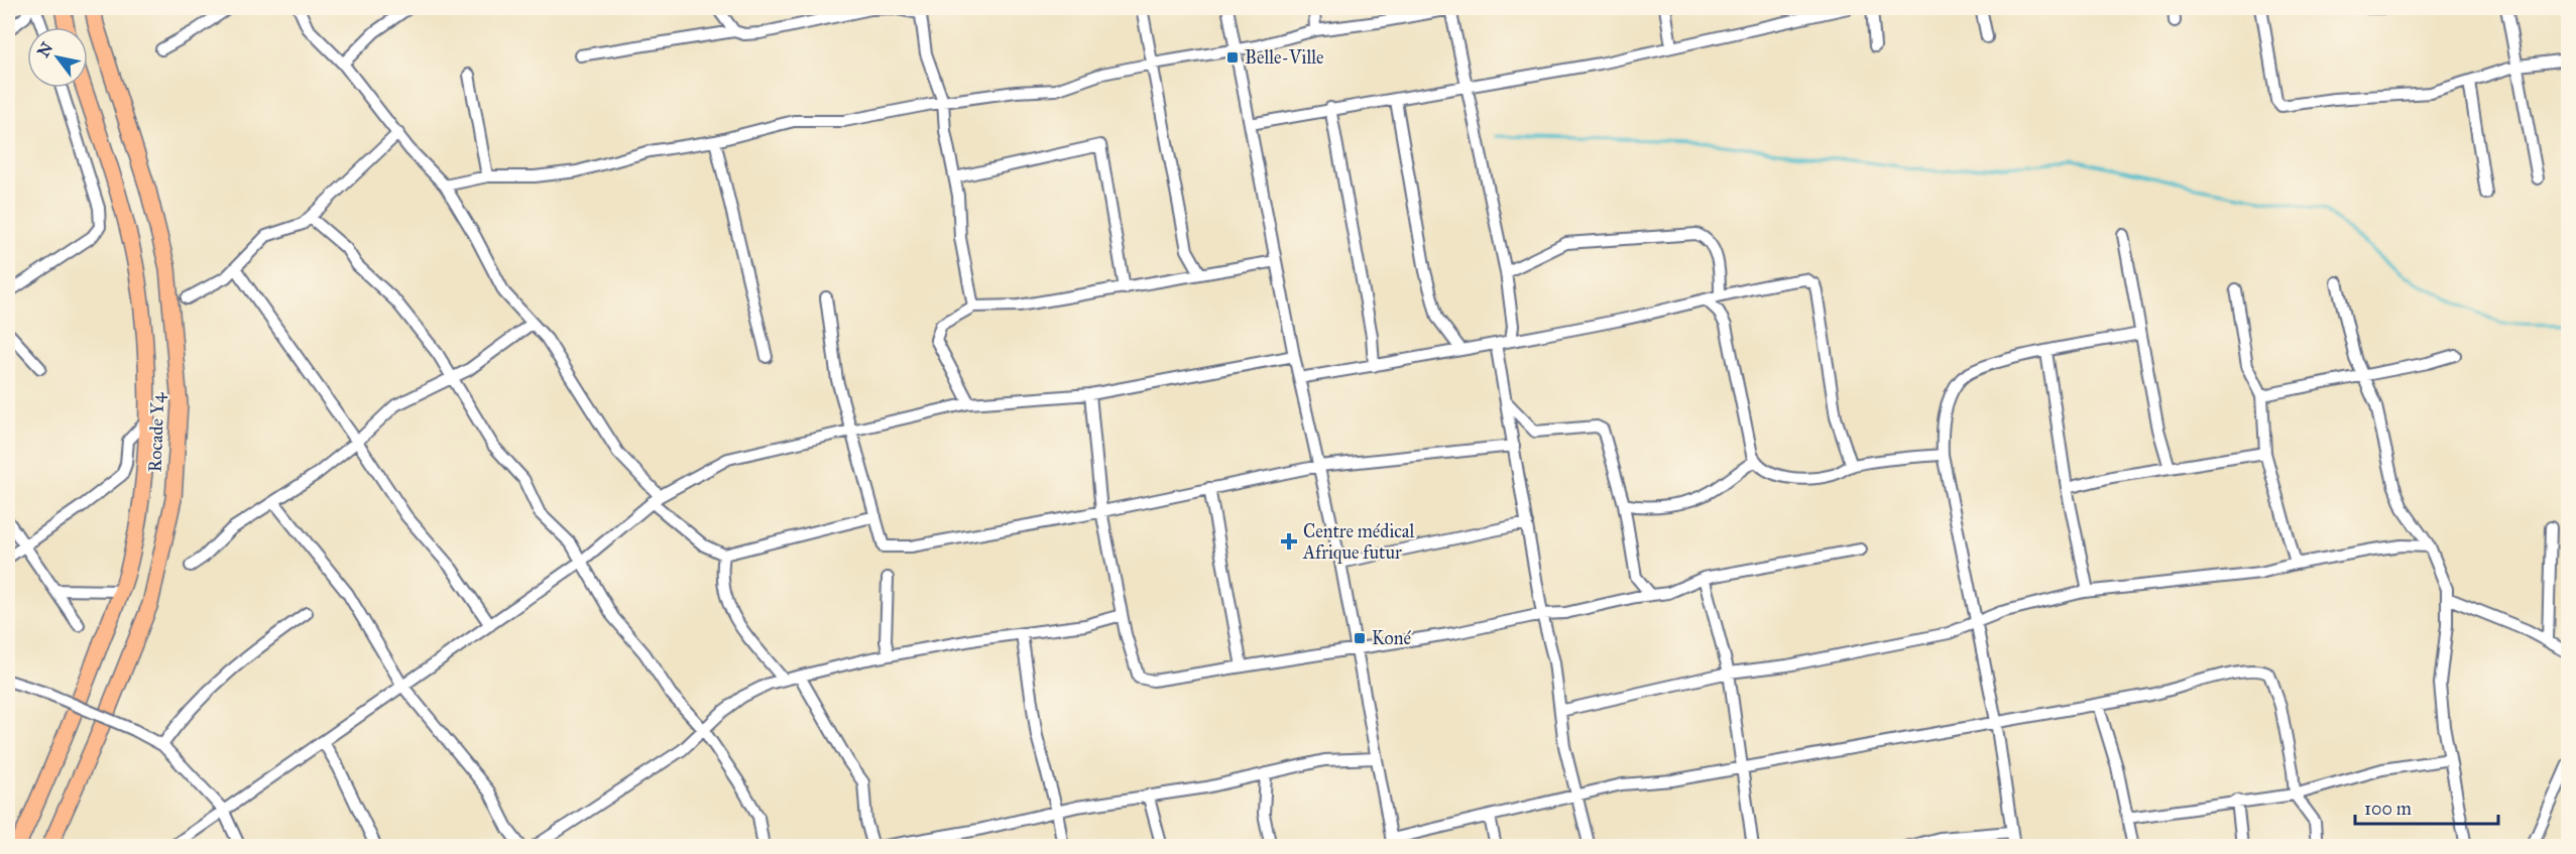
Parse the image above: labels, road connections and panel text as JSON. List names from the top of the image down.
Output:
{
  "streets": {
    "highway": ["Rocade Y4"]
  },
  "places": {
    "transit": ["Belle-Ville", "Koné"],
    "health": ["Centre médical Afrique futur"]
  },
  "scale_bar": "100 m",
  "north": "top left"
}
